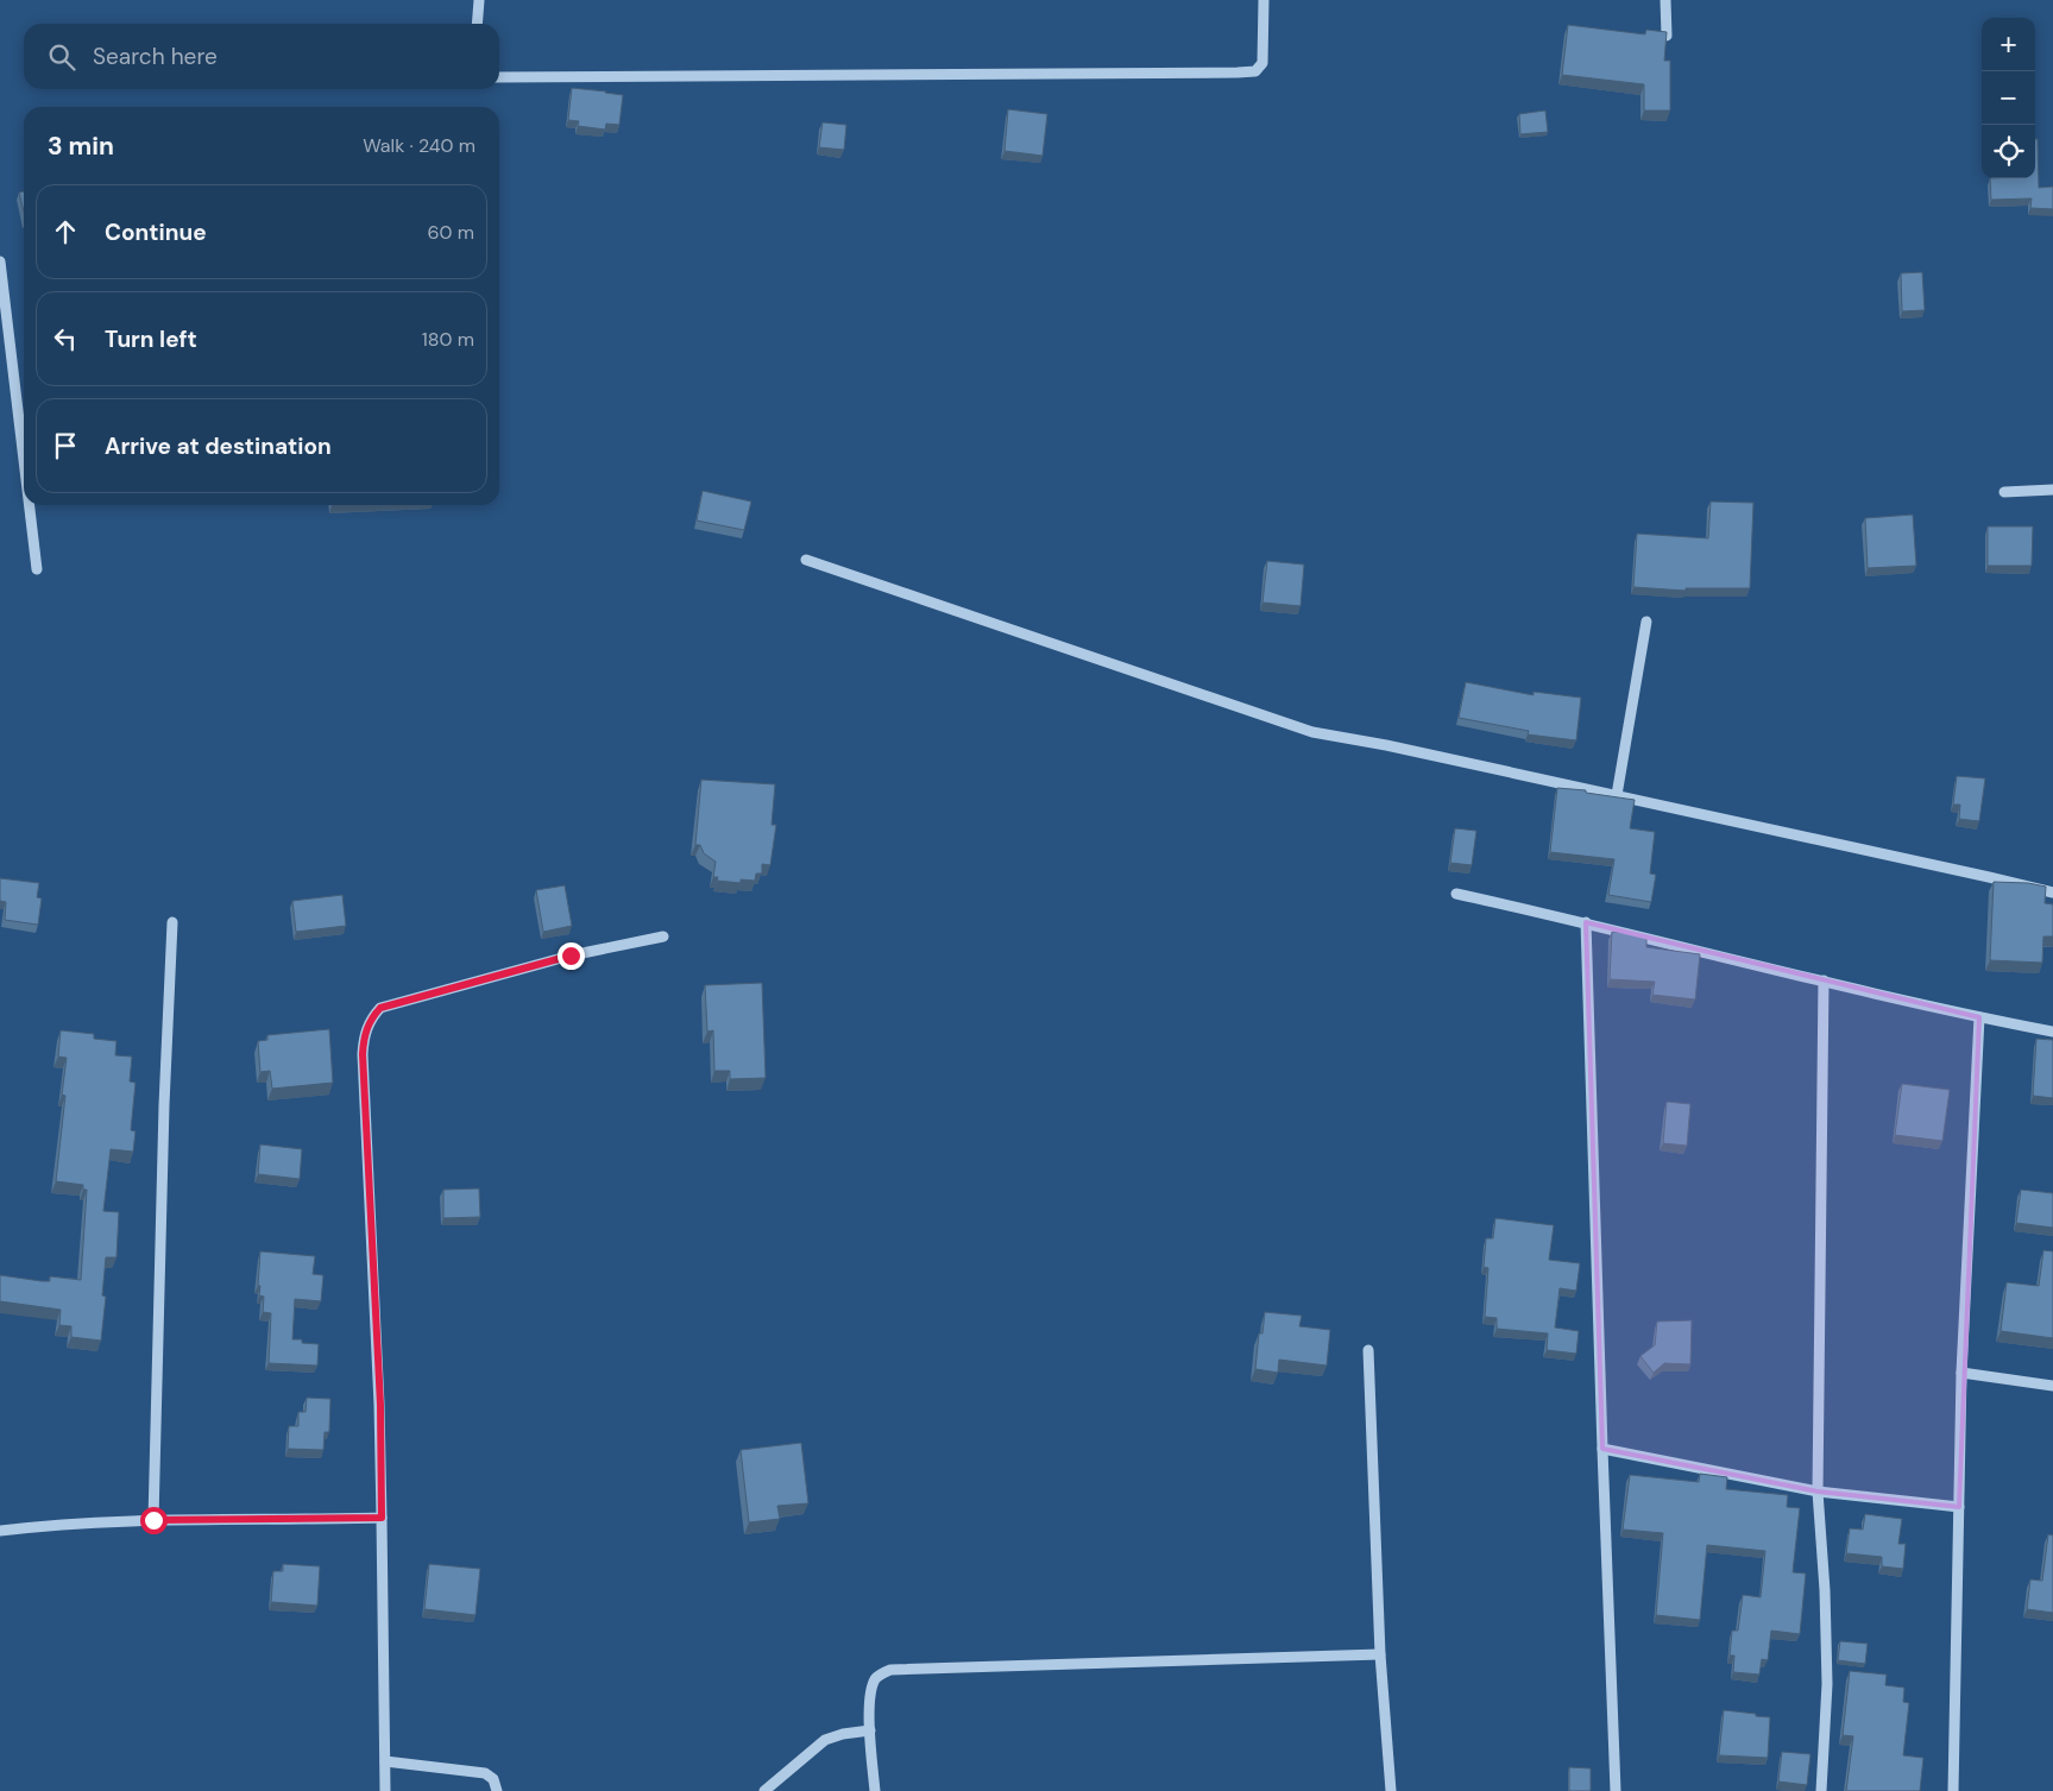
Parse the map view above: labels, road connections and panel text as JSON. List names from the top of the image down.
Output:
{
  "page": {
    "map_buttons": ["+", "−"],
    "search": "Search here",
    "heading": ["3 min", "Walk · 240 m"],
    "list": [
      ["Continue", "60 m"],
      ["Turn left", "180 m"],
      "Arrive at destination"
    ]
  }
}
